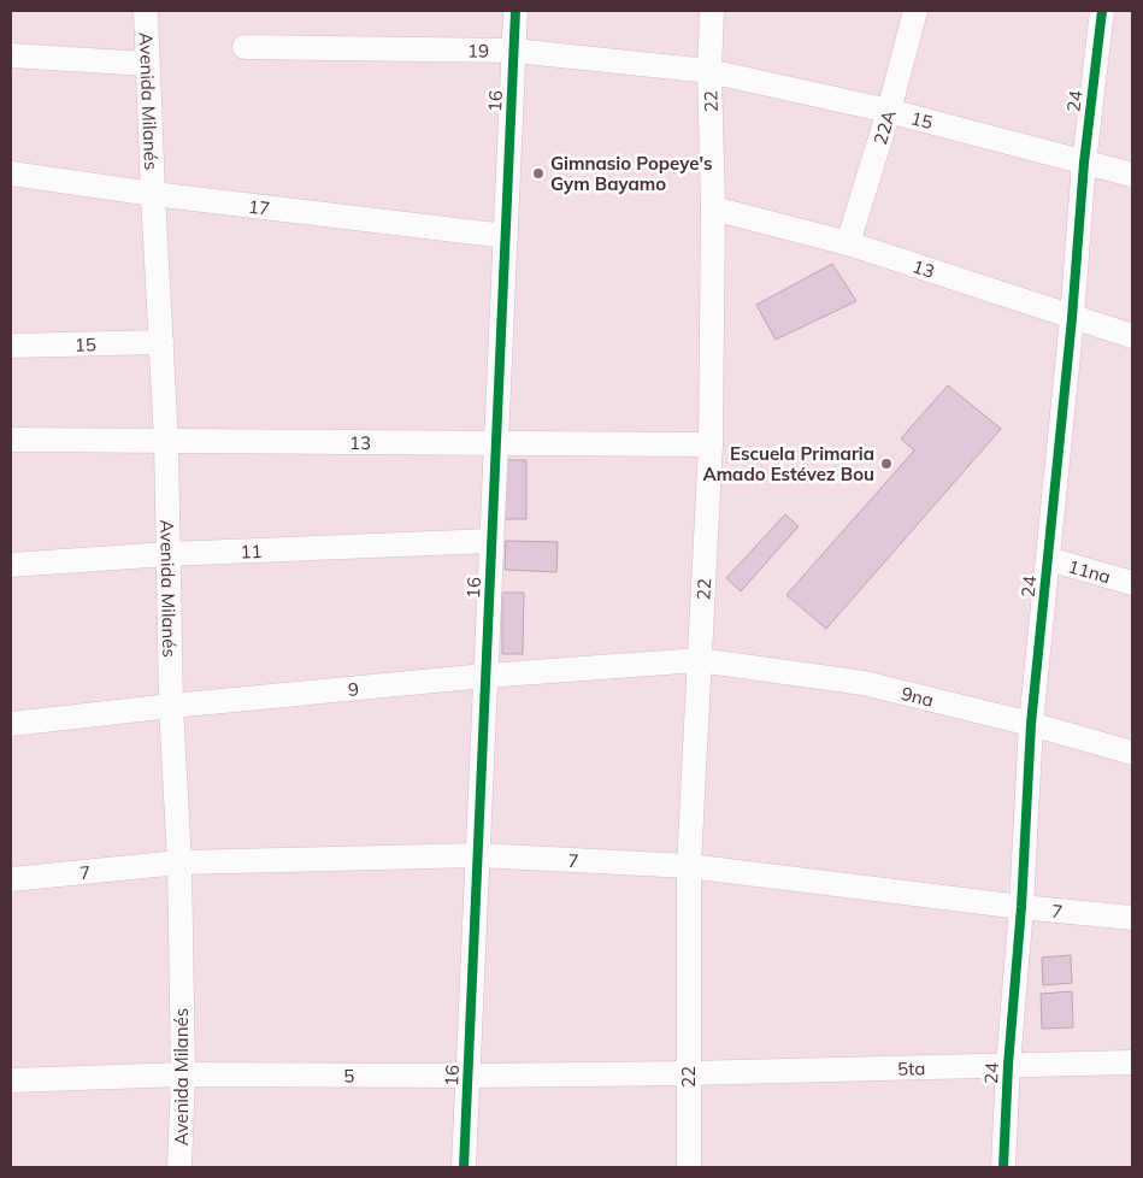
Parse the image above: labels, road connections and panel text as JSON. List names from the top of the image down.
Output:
{
  "streets": {
    "street": [
      "19",
      "Avenida Milanés",
      "16",
      "22",
      "24",
      "15",
      "22A",
      "17",
      "13",
      "11",
      "11na",
      "9",
      "9na",
      "7",
      "5ta",
      "5"
    ]
  },
  "crossings": [
    ["19", "16"],
    ["19", "22"],
    ["19", "15"],
    ["Avenida Milanés", "15"],
    ["Avenida Milanés", "17"],
    ["Avenida Milanés", "13"],
    ["Avenida Milanés", "11"],
    ["Avenida Milanés", "9"],
    ["Avenida Milanés", "7"],
    ["Avenida Milanés", "5"],
    ["16", "17"],
    ["16", "13"],
    ["16", "11"],
    ["16", "9"],
    ["16", "7"],
    ["16", "5"],
    ["22", "15"],
    ["22", "13"],
    ["22", "9"],
    ["22", "9na"],
    ["22", "7"],
    ["22", "5ta"],
    ["22", "5"],
    ["24", "15"],
    ["24", "13"],
    ["24", "11na"],
    ["24", "9na"],
    ["24", "7"],
    ["24", "5ta"],
    ["15", "22A"],
    ["22A", "13"],
    ["9", "9na"],
    ["5ta", "5"]
  ],
  "places": ["Gimnasio Popeye's Gym Bayamo", "Escuela Primaria Amado Estévez Bou"]
}
